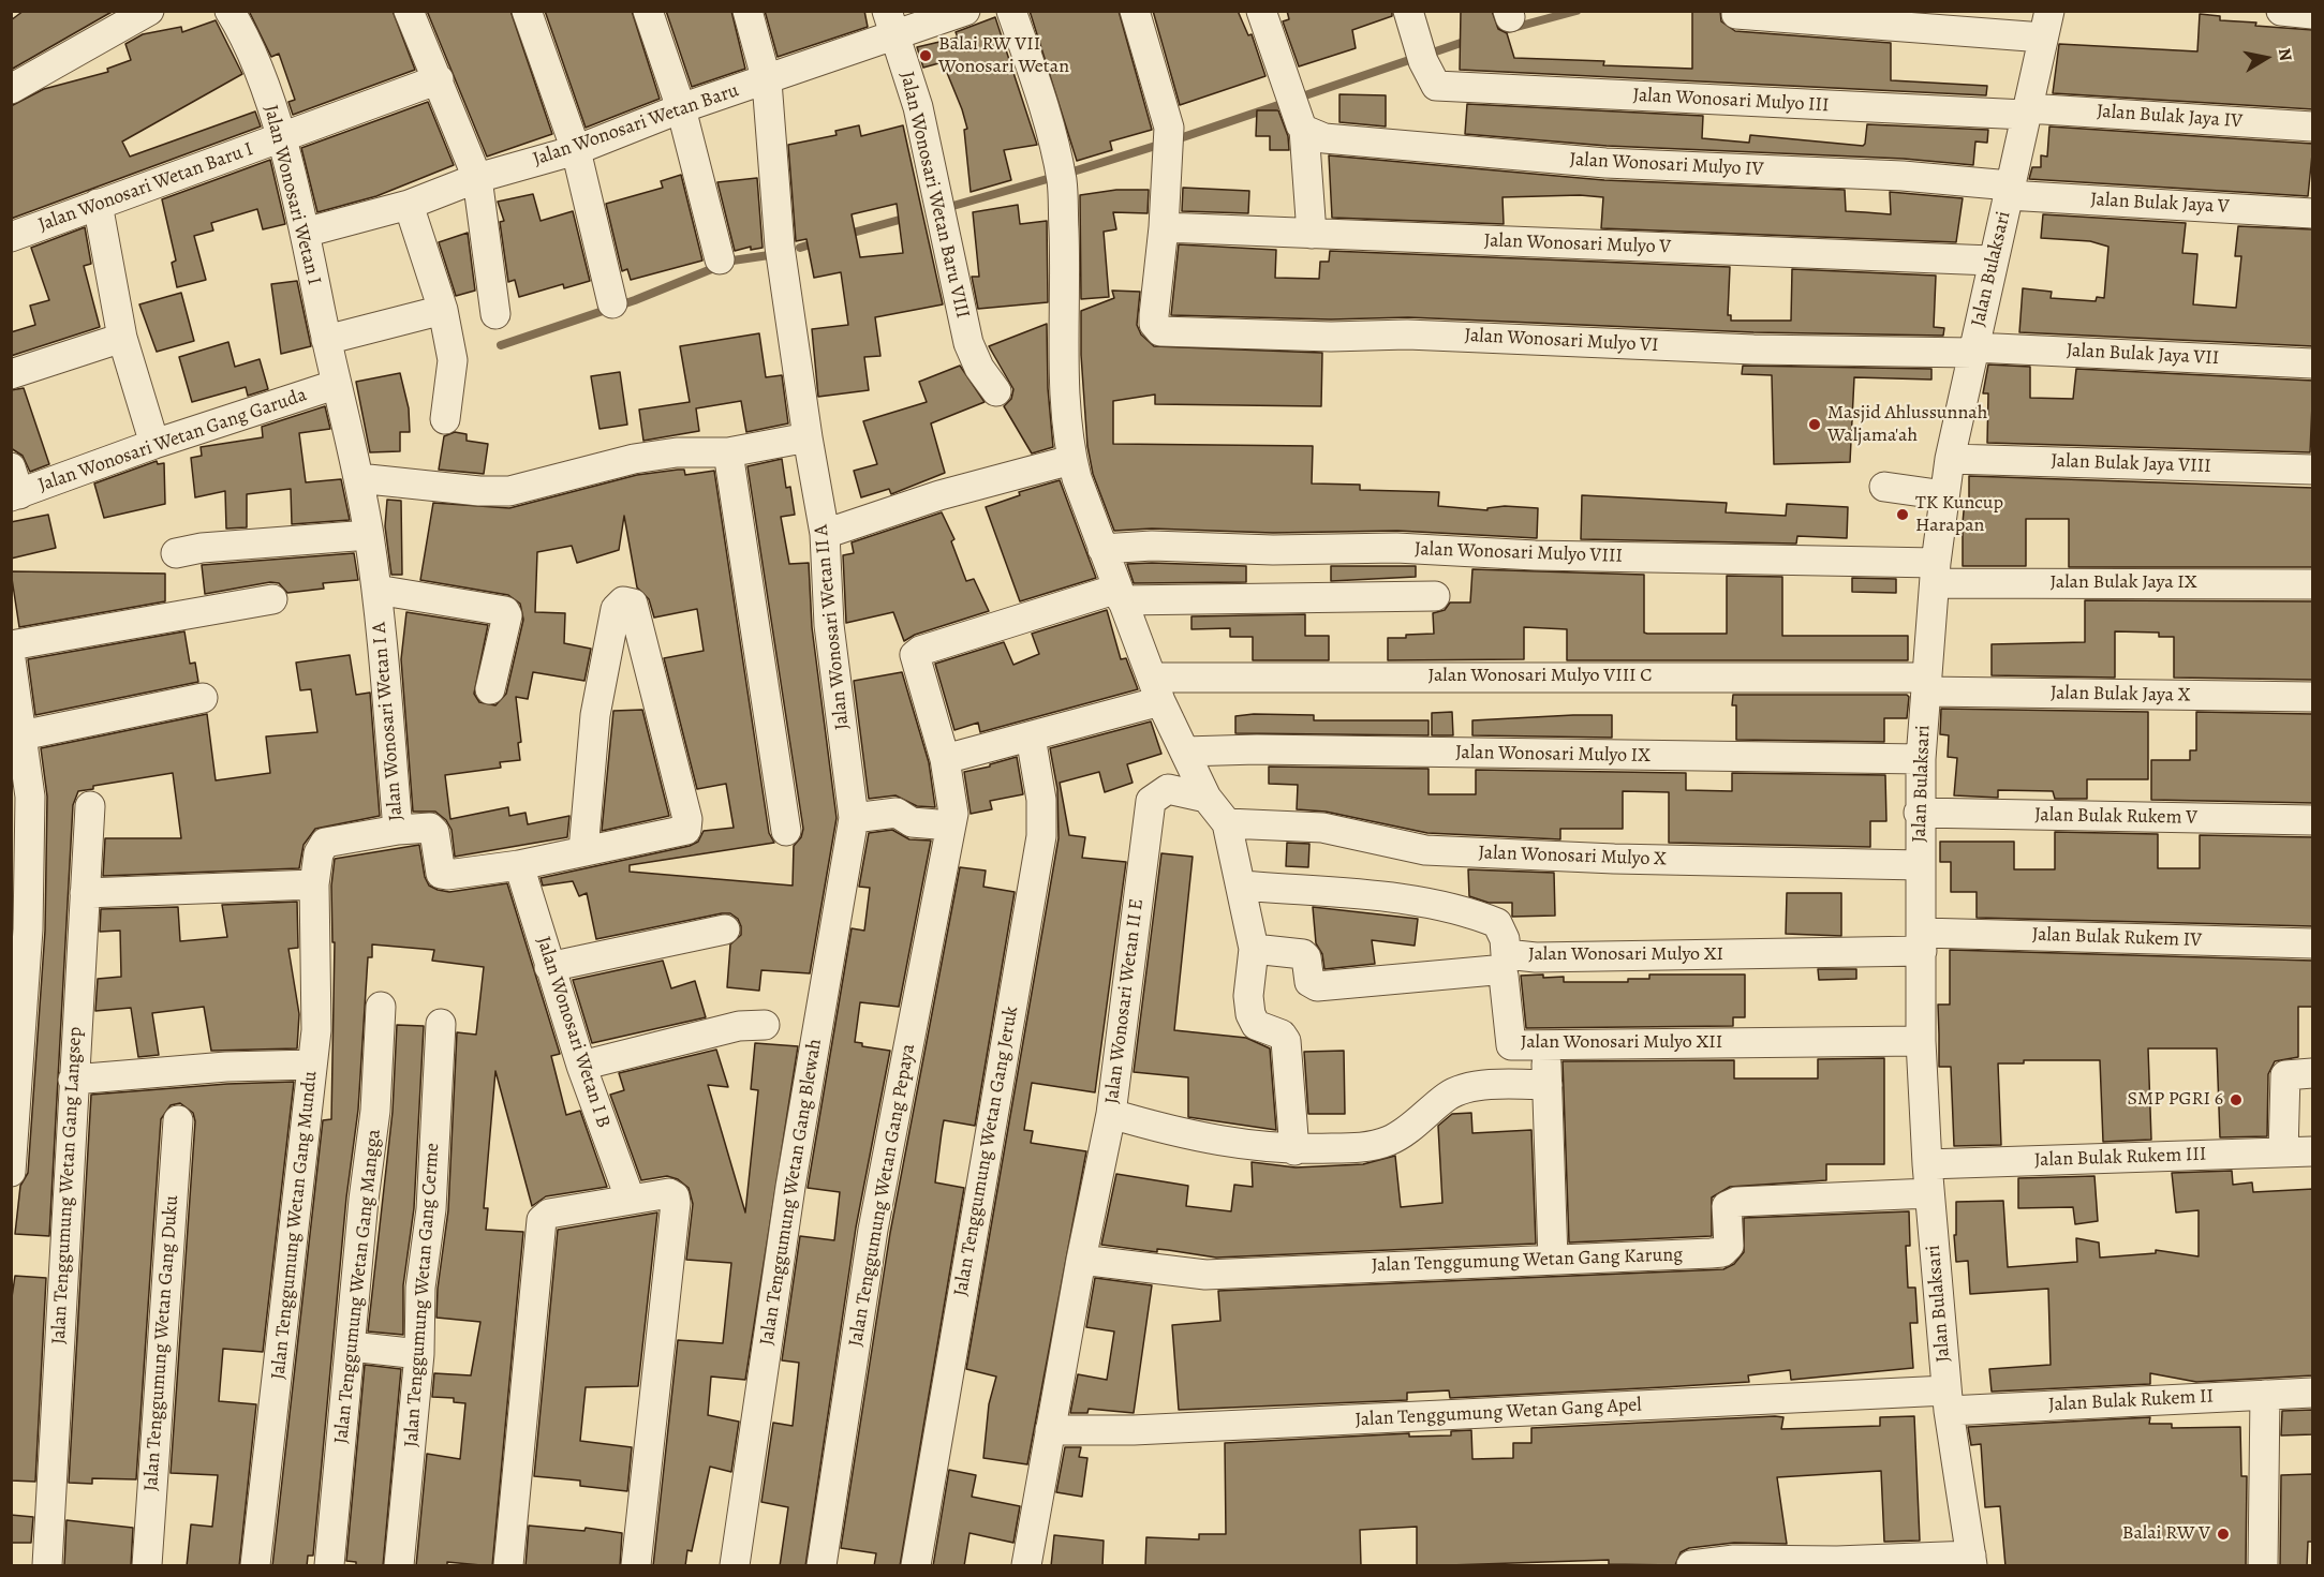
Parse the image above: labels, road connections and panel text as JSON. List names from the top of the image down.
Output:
{
  "streets": {
    "street": [
      "Jalan Wonosari Mulyo III",
      "Jalan Bulak Jaya IV",
      "Jalan Wonosari Wetan Baru",
      "Jalan Wonosari Mulyo IV",
      "Jalan Wonosari Wetan Baru I",
      "Jalan Wonosari Wetan I",
      "Jalan Wonosari Wetan Baru VIII",
      "Jalan Bulak Jaya V",
      "Jalan Wonosari Mulyo V",
      "Jalan Bulaksari",
      "Jalan Wonosari Mulyo VI",
      "Jalan Bulak Jaya VII",
      "Jalan Wonosari Wetan Gang Garuda",
      "Jalan Bulak Jaya VIII",
      "Jalan Wonosari Mulyo VIII",
      "Jalan Bulak Jaya IX",
      "Jalan Wonosari Wetan II A",
      "Jalan Wonosari Mulyo VIII C",
      "Jalan Bulak Jaya X",
      "Jalan Wonosari Wetan I A",
      "Jalan Wonosari Mulyo IX",
      "Jalan Bulak Rukem V",
      "Jalan Wonosari Mulyo X",
      "Jalan Bulak Rukem IV",
      "Jalan Wonosari Mulyo XI",
      "Jalan Wonosari Wetan II E",
      "Jalan Wonosari Wetan I B",
      "Jalan Wonosari Mulyo XII",
      "Jalan Tenggumung Wetan Gang Jeruk",
      "Jalan Bulak Rukem III",
      "Jalan Tenggumung Wetan Gang Langsep",
      "Jalan Tenggumung Wetan Gang Blewah",
      "Jalan Tenggumung Wetan Gang Pepaya",
      "Jalan Tenggumung Wetan Gang Mundu",
      "Jalan Tenggumung Wetan Gang Karung",
      "Jalan Tenggumung Wetan Gang Mangga",
      "Jalan Tenggumung Wetan Gang Cerme",
      "Jalan Tenggumung Wetan Gang Duku",
      "Jalan Bulak Rukem II",
      "Jalan Tenggumung Wetan Gang Apel"
    ]
  },
  "crossings": [
    ["Jalan Wonosari Mulyo III", "Jalan Bulak Jaya IV"],
    ["Jalan Wonosari Mulyo III", "Jalan Bulaksari"],
    ["Jalan Bulak Jaya IV", "Jalan Bulaksari"],
    ["Jalan Wonosari Wetan Baru", "Jalan Wonosari Wetan I"],
    ["Jalan Wonosari Wetan Baru", "Jalan Wonosari Wetan Baru VIII"],
    ["Jalan Wonosari Wetan Baru", "Jalan Wonosari Wetan II A"],
    ["Jalan Wonosari Mulyo IV", "Jalan Bulak Jaya V"],
    ["Jalan Wonosari Mulyo IV", "Jalan Bulaksari"],
    ["Jalan Wonosari Wetan Baru I", "Jalan Wonosari Wetan I"],
    ["Jalan Wonosari Wetan I", "Jalan Wonosari Wetan Gang Garuda"],
    ["Jalan Wonosari Wetan I", "Jalan Wonosari Wetan I A"],
    ["Jalan Bulak Jaya V", "Jalan Bulaksari"],
    ["Jalan Wonosari Mulyo V", "Jalan Bulaksari"],
    ["Jalan Wonosari Mulyo V", "Jalan Wonosari Mulyo VI"],
    ["Jalan Bulaksari", "Jalan Wonosari Mulyo VI"],
    ["Jalan Bulaksari", "Jalan Bulak Jaya VII"],
    ["Jalan Bulaksari", "Jalan Bulak Jaya VIII"],
    ["Jalan Bulaksari", "Jalan Wonosari Mulyo VIII"],
    ["Jalan Bulaksari", "Jalan Bulak Jaya IX"],
    ["Jalan Bulaksari", "Jalan Wonosari Mulyo VIII C"],
    ["Jalan Bulaksari", "Jalan Bulak Jaya X"],
    ["Jalan Bulaksari", "Jalan Wonosari Mulyo IX"],
    ["Jalan Bulaksari", "Jalan Bulak Rukem V"],
    ["Jalan Bulaksari", "Jalan Wonosari Mulyo X"],
    ["Jalan Bulaksari", "Jalan Bulak Rukem IV"],
    ["Jalan Bulaksari", "Jalan Wonosari Mulyo XI"],
    ["Jalan Bulaksari", "Jalan Wonosari Mulyo XII"],
    ["Jalan Bulaksari", "Jalan Bulak Rukem III"],
    ["Jalan Bulaksari", "Jalan Tenggumung Wetan Gang Karung"],
    ["Jalan Bulaksari", "Jalan Bulak Rukem II"],
    ["Jalan Bulaksari", "Jalan Tenggumung Wetan Gang Apel"],
    ["Jalan Wonosari Mulyo VI", "Jalan Bulak Jaya VII"],
    ["Jalan Wonosari Wetan Gang Garuda", "Jalan Wonosari Wetan I A"],
    ["Jalan Wonosari Mulyo VIII", "Jalan Bulak Jaya IX"],
    ["Jalan Wonosari Wetan II A", "Jalan Tenggumung Wetan Gang Blewah"],
    ["Jalan Wonosari Mulyo VIII C", "Jalan Bulak Jaya X"],
    ["Jalan Wonosari Mulyo VIII C", "Jalan Tenggumung Wetan Gang Jeruk"],
    ["Jalan Wonosari Mulyo VIII C", "Jalan Tenggumung Wetan Gang Pepaya"],
    ["Jalan Wonosari Wetan I A", "Jalan Tenggumung Wetan Gang Mundu"],
    ["Jalan Bulak Rukem IV", "Jalan Wonosari Mulyo XI"],
    ["Jalan Wonosari Mulyo XI", "Jalan Wonosari Mulyo XII"],
    ["Jalan Wonosari Wetan II E", "Jalan Tenggumung Wetan Gang Karung"],
    ["Jalan Wonosari Wetan II E", "Jalan Tenggumung Wetan Gang Apel"],
    ["Jalan Bulak Rukem II", "Jalan Tenggumung Wetan Gang Apel"]
  ],
  "places": [
    "Balai RW VII Wonosari Wetan",
    "Masjid Ahlussunnah Waljama'ah",
    "TK Kuncup Harapan",
    "SMP PGRI 6",
    "Balai RW V"
  ],
  "north": "right"
}
